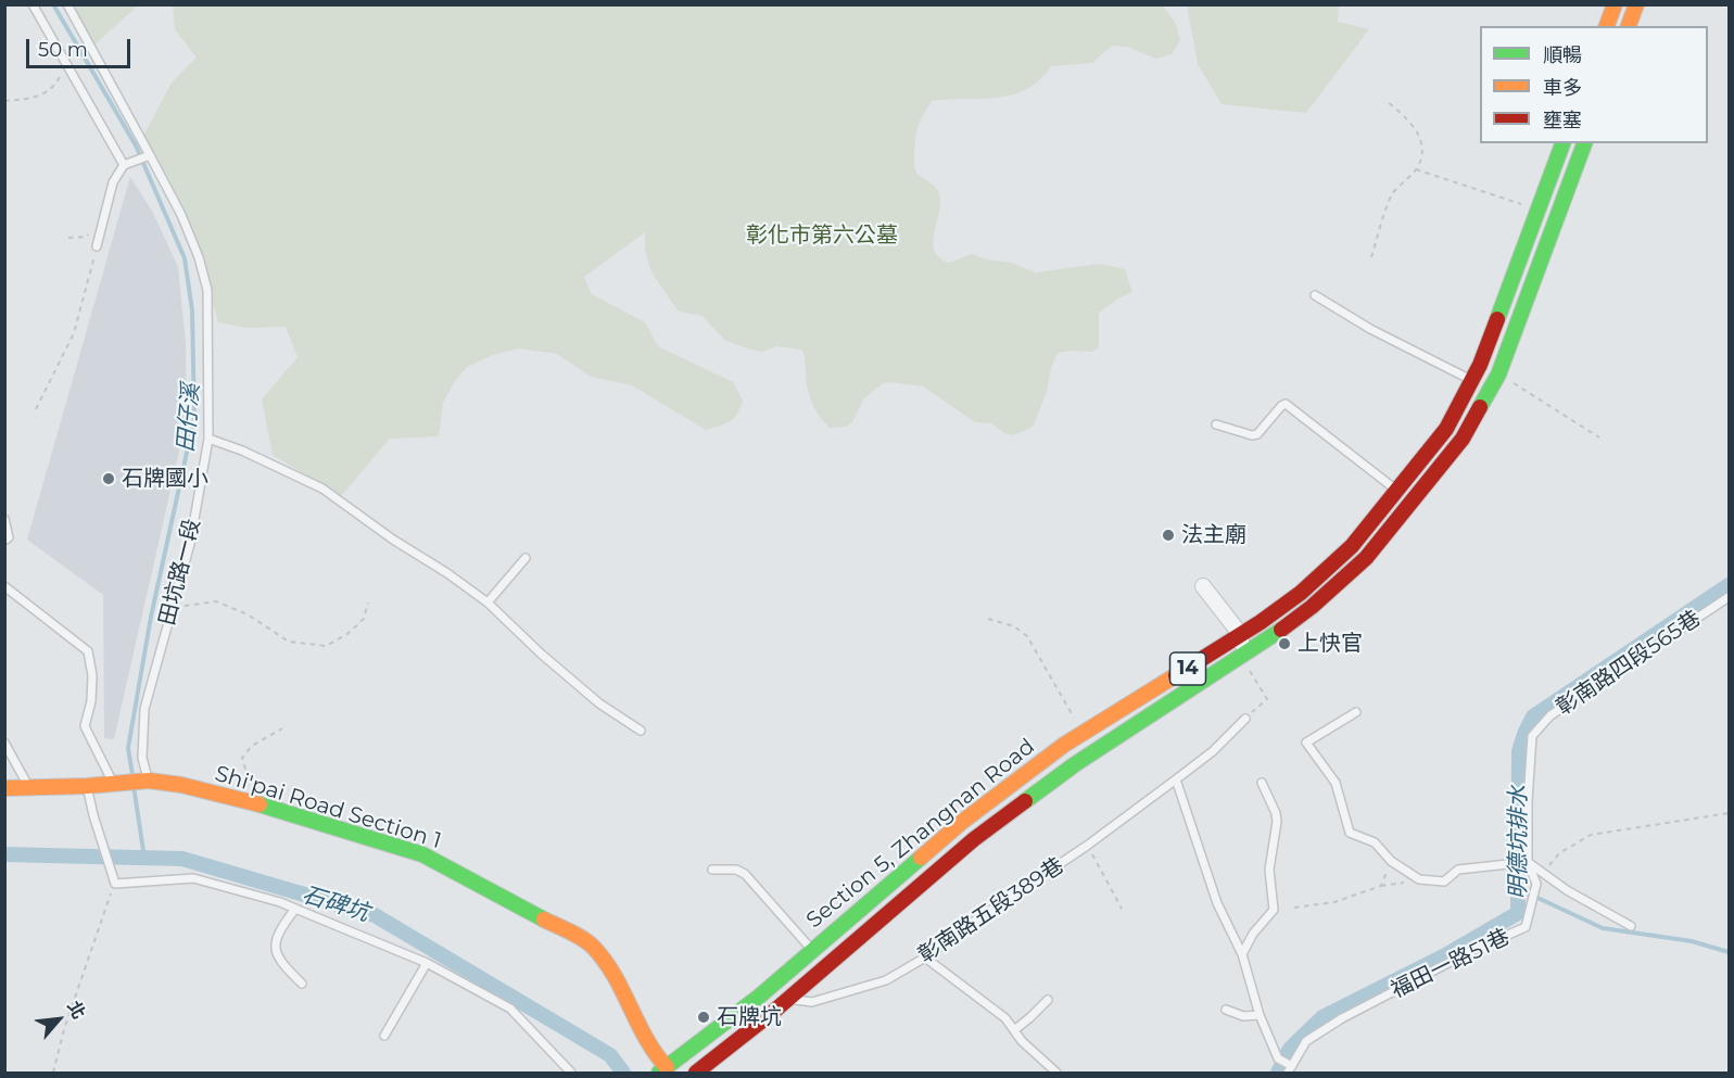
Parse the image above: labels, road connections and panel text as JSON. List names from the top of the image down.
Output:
{
  "streets": {
    "main road": ["14", "Shi'pai Road Section 1", "Section 5, Zhangnan Road"],
    "lane": [
      "田坑路一段",
      "彰南路四段565巷",
      "彰南路五段389巷",
      "福田一路51巷"
    ]
  },
  "crossings": [
    ["田坑路一段", "Shi'pai Road Section 1"],
    ["彰南路四段565巷", "福田一路51巷"],
    ["Shi'pai Road Section 1", "Section 5, Zhangnan Road"],
    ["Section 5, Zhangnan Road", "彰南路五段389巷"]
  ],
  "water": ["田仔溪", "明德坑排水", "石碑坑"],
  "parks": ["彰化市第六公墓"],
  "places": [
    "石牌國小",
    "法主廟",
    "上快官",
    "石牌坑"
  ],
  "legend": ["順暢", "車多", "壅塞"],
  "scale_bar": "50 m",
  "north": "top right"
}
